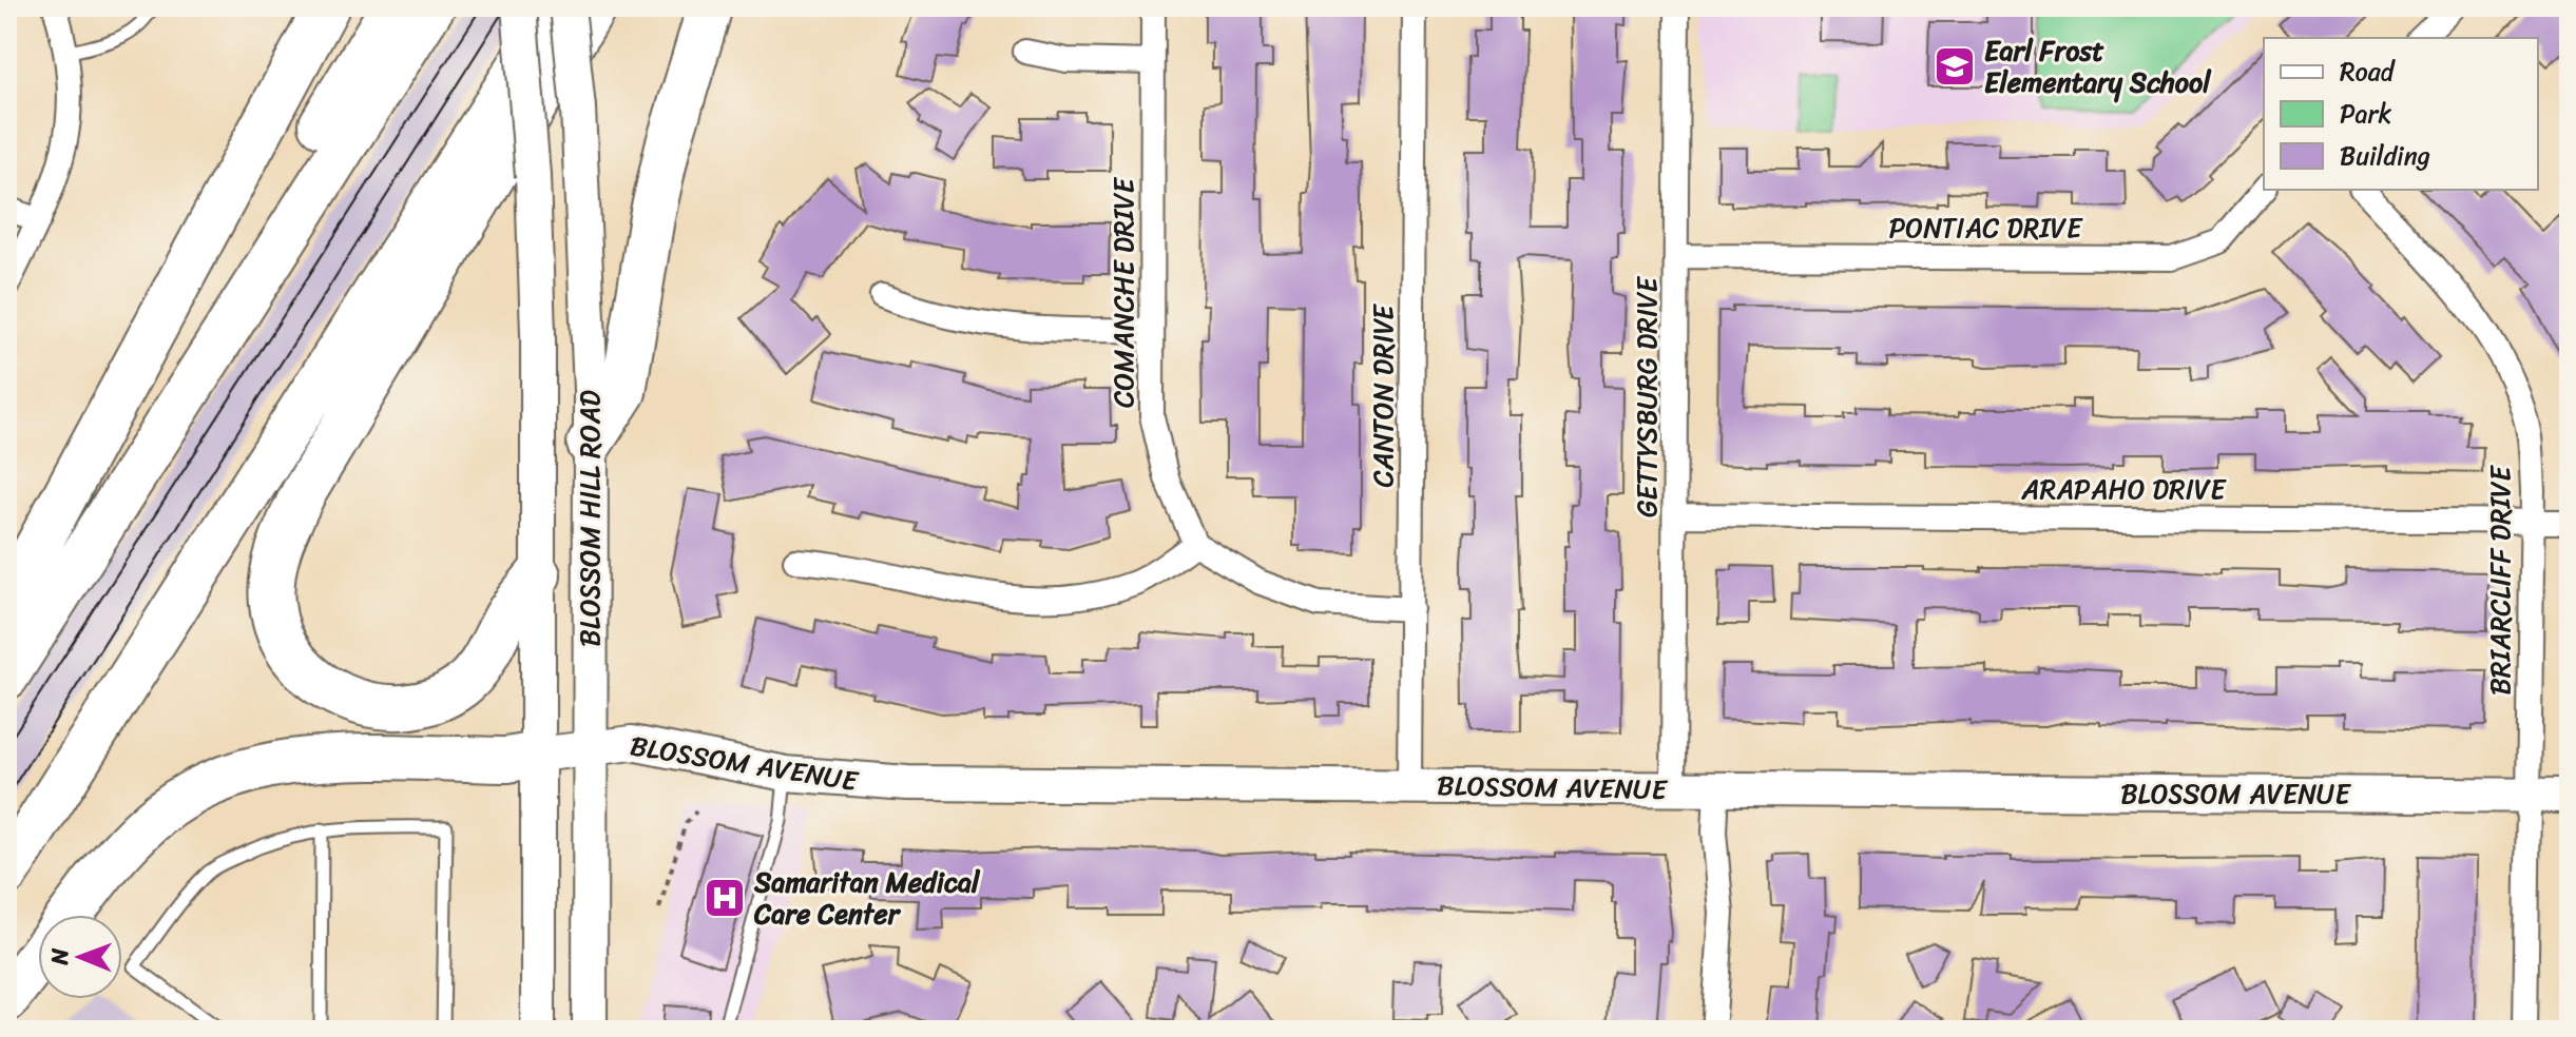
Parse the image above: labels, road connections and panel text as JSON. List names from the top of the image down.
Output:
{
  "streets": {
    "main road": ["BLOSSOM HILL ROAD", "BLOSSOM AVENUE"],
    "street": [
      "PONTIAC DRIVE",
      "COMANCHE DRIVE",
      "CANTON DRIVE",
      "GETTYSBURG DRIVE",
      "ARAPAHO DRIVE",
      "BRIARCLIFF DRIVE"
    ]
  },
  "crossings": [
    ["PONTIAC DRIVE", "GETTYSBURG DRIVE"],
    ["CANTON DRIVE", "BLOSSOM AVENUE"],
    ["GETTYSBURG DRIVE", "ARAPAHO DRIVE"],
    ["GETTYSBURG DRIVE", "BLOSSOM AVENUE"],
    ["ARAPAHO DRIVE", "BRIARCLIFF DRIVE"],
    ["BLOSSOM HILL ROAD", "BLOSSOM AVENUE"],
    ["BRIARCLIFF DRIVE", "BLOSSOM AVENUE"]
  ],
  "places": {
    "school or university": ["Earl Frost Elementary School"],
    "hospital": ["Samaritan Medical Care Center"]
  },
  "legend": ["Road", "Park", "Building"],
  "north": "left"
}
